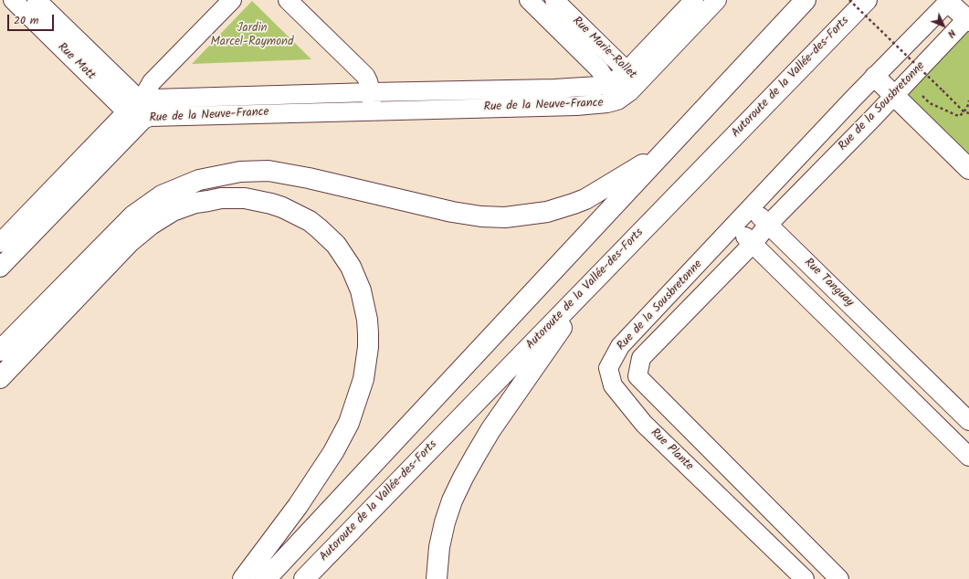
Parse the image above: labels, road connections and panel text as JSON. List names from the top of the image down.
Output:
{
  "streets": {
    "main road": ["Autoroute de la Vallée-des-Forts"],
    "street": [
      "Rue Marie-Rollet",
      "Rue Mott",
      "Rue de la Neuve-France",
      "Rue de la Sousbretonne",
      "Rue Tanguay",
      "Rue Plante"
    ]
  },
  "crossings": [
    ["Rue Marie-Rollet", "Rue de la Neuve-France"],
    ["Rue Mott", "Rue de la Neuve-France"],
    ["Rue de la Sousbretonne", "Rue Tanguay"],
    ["Rue de la Sousbretonne", "Rue Plante"]
  ],
  "parks": ["Jardin Marcel-Raymond"],
  "scale_bar": "20 m",
  "north": "bottom right"
}
